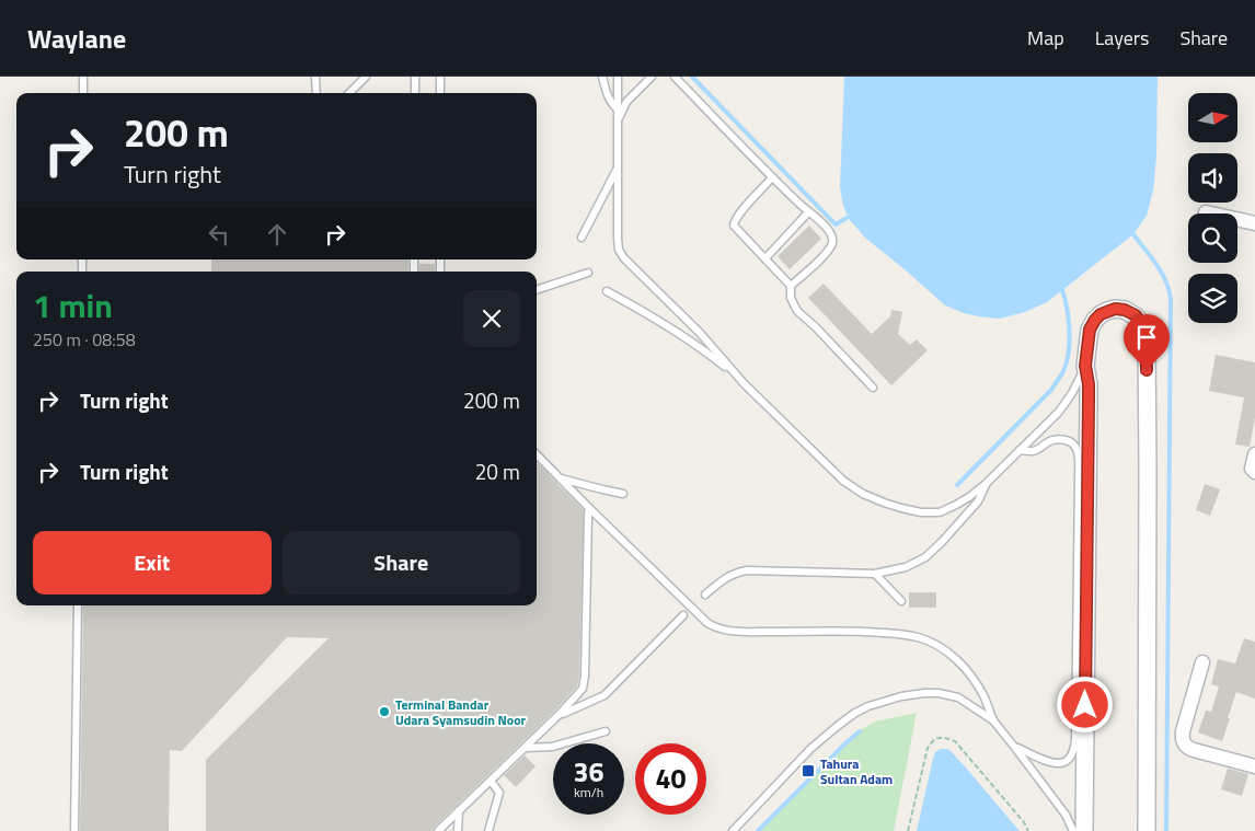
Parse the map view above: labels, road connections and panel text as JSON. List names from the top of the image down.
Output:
{
  "places": {
    "other": ["Terminal Bandar Udara Syamsudin Noor"],
    "transit": ["Tahura Sultan Adam"]
  },
  "north": "right",
  "page": {
    "header": "Waylane",
    "nav": ["Map", "Layers", "Share"],
    "turn": ["200 m", "Turn right"],
    "heading": ["1 min", "250 m · 08:58"],
    "list": [
      {
        "name": "Turn right",
        "value": "200 m"
      },
      {
        "name": "Turn right",
        "value": "20 m"
      }
    ],
    "buttons": ["Exit", "Share"],
    "speed": "36 km/h",
    "limit": "40"
  }
}
